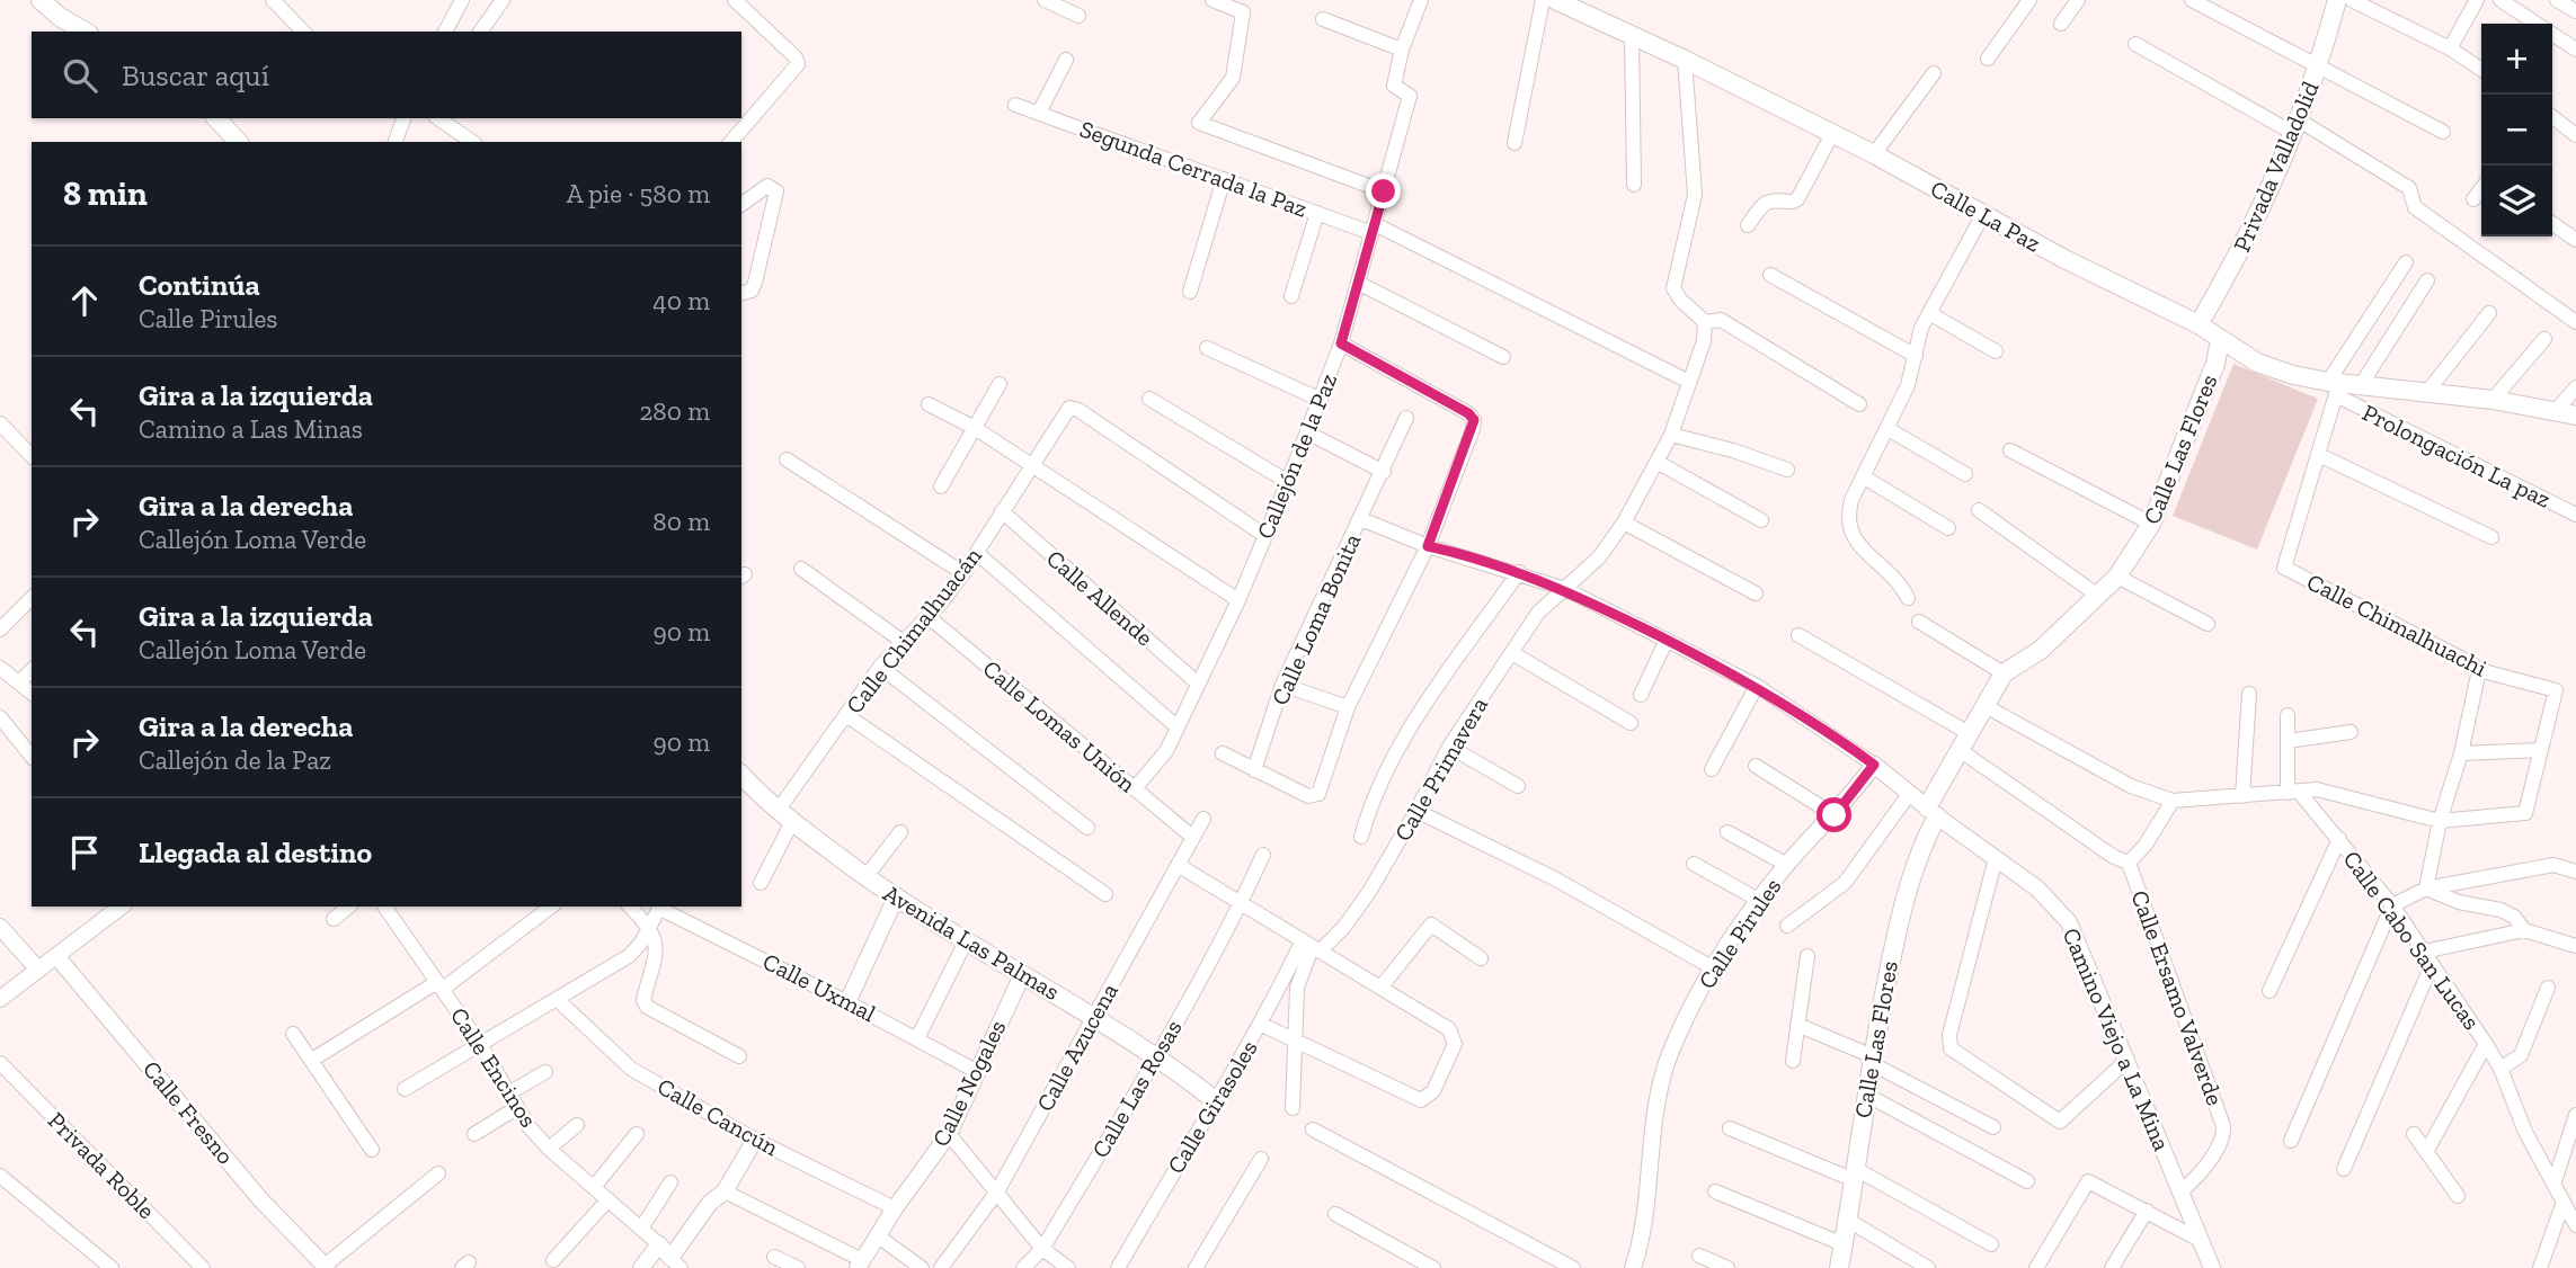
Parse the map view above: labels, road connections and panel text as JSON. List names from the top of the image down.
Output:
{
  "streets": {
    "main road": [
      "Privada Valladolid",
      "Calle La Paz",
      "Calle Las Flores",
      "Avenida Las Palmas"
    ],
    "street": [
      "Segunda Cerrada la Paz",
      "Callejón de la Paz",
      "Prolongación La paz",
      "Calle Allende",
      "Calle Loma Bonita",
      "Calle Chimalhuachi",
      "Calle Chimalhuacán",
      "Calle Lomas Unión",
      "Calle Primavera",
      "Calle Pirules",
      "Calle Cabo San Lucas",
      "Calle Uxmal",
      "Calle Ersamo Valverde",
      "Camino Viejo a La Mina",
      "Calle Azucena",
      "Calle Encinos",
      "Calle Nogales",
      "Calle Las Rosas",
      "Calle Girasoles",
      "Calle Fresno",
      "Calle Cancún",
      "Privada Roble"
    ]
  },
  "crossings": [
    ["Privada Valladolid", "Calle La Paz"],
    ["Segunda Cerrada la Paz", "Callejón de la Paz"],
    ["Segunda Cerrada la Paz", "Calle Primavera"],
    ["Calle La Paz", "Calle Las Flores"],
    ["Calle La Paz", "Prolongación La paz"],
    ["Calle Las Flores", "Camino Viejo a La Mina"],
    ["Callejón de la Paz", "Calle Allende"],
    ["Callejón de la Paz", "Calle Chimalhuacán"],
    ["Callejón de la Paz", "Calle Lomas Unión"],
    ["Calle Allende", "Calle Chimalhuacán"],
    ["Calle Chimalhuacán", "Calle Lomas Unión"],
    ["Calle Chimalhuacán", "Avenida Las Palmas"],
    ["Calle Lomas Unión", "Calle Azucena"],
    ["Calle Primavera", "Calle Girasoles"],
    ["Calle Pirules", "Camino Viejo a La Mina"],
    ["Avenida Las Palmas", "Calle Azucena"],
    ["Avenida Las Palmas", "Calle Nogales"],
    ["Avenida Las Palmas", "Calle Las Rosas"],
    ["Avenida Las Palmas", "Calle Girasoles"],
    ["Calle Uxmal", "Calle Nogales"],
    ["Calle Ersamo Valverde", "Camino Viejo a La Mina"],
    ["Calle Nogales", "Calle Cancún"]
  ],
  "page": {
    "map_buttons": ["+", "−"],
    "search": "Buscar aquí",
    "heading": ["8 min", "A pie · 580 m"],
    "list": [
      ["Continúa", "Calle Pirules", "40 m"],
      ["Gira a la izquierda", "Camino a Las Minas", "280 m"],
      ["Gira a la derecha", "Callejón Loma Verde", "80 m"],
      ["Gira a la izquierda", "Callejón Loma Verde", "90 m"],
      ["Gira a la derecha", "Callejón de la Paz", "90 m"],
      "Llegada al destino"
    ]
  }
}
